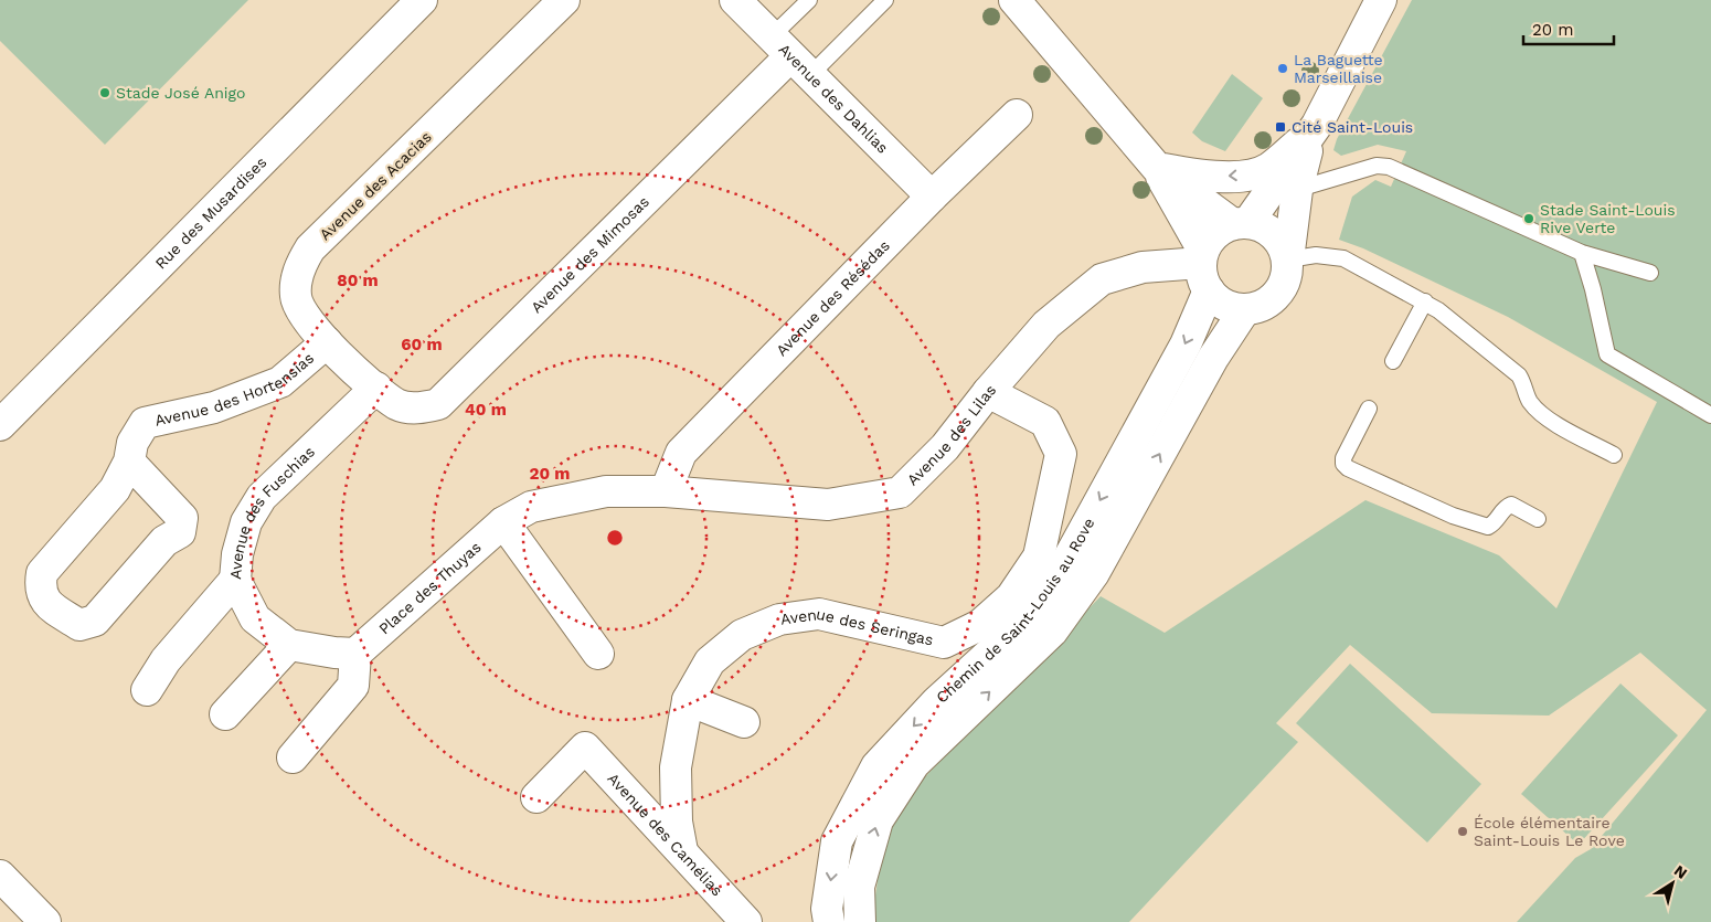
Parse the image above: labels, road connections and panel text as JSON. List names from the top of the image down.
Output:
{
  "streets": {
    "street": [
      "Avenue des Dahlias",
      "Avenue des Acacias",
      "Rue des Musardises",
      "Avenue des Mimosas",
      "Avenue des Résédas",
      "Avenue des Hortensias",
      "Avenue des Lilas",
      "Avenue des Fuschias",
      "Place des Thuyas",
      "Chemin de Saint-Louis au Rove",
      "Avenue des Seringas",
      "Avenue des Camélias"
    ]
  },
  "crossings": [
    ["Avenue des Dahlias", "Avenue des Mimosas"],
    ["Avenue des Dahlias", "Avenue des Résédas"],
    ["Avenue des Acacias", "Avenue des Mimosas"],
    ["Avenue des Acacias", "Avenue des Hortensias"],
    ["Avenue des Acacias", "Avenue des Fuschias"],
    ["Avenue des Mimosas", "Avenue des Fuschias"],
    ["Avenue des Résédas", "Avenue des Lilas"],
    ["Avenue des Lilas", "Place des Thuyas"],
    ["Avenue des Lilas", "Chemin de Saint-Louis au Rove"],
    ["Avenue des Lilas", "Avenue des Seringas"],
    ["Avenue des Fuschias", "Place des Thuyas"],
    ["Avenue des Seringas", "Avenue des Camélias"]
  ],
  "places": {
    "other": [
      "La Baguette Marseillaise",
      "Stade José Anigo",
      "Stade Saint-Louis Rive Verte",
      "École élémentaire Saint-Louis Le Rove"
    ],
    "transit": ["Cité Saint-Louis"]
  },
  "scale_bar": "20 m",
  "north": "top right",
  "rings": [
    "80 m",
    "60 m",
    "40 m",
    "20 m"
  ]
}
